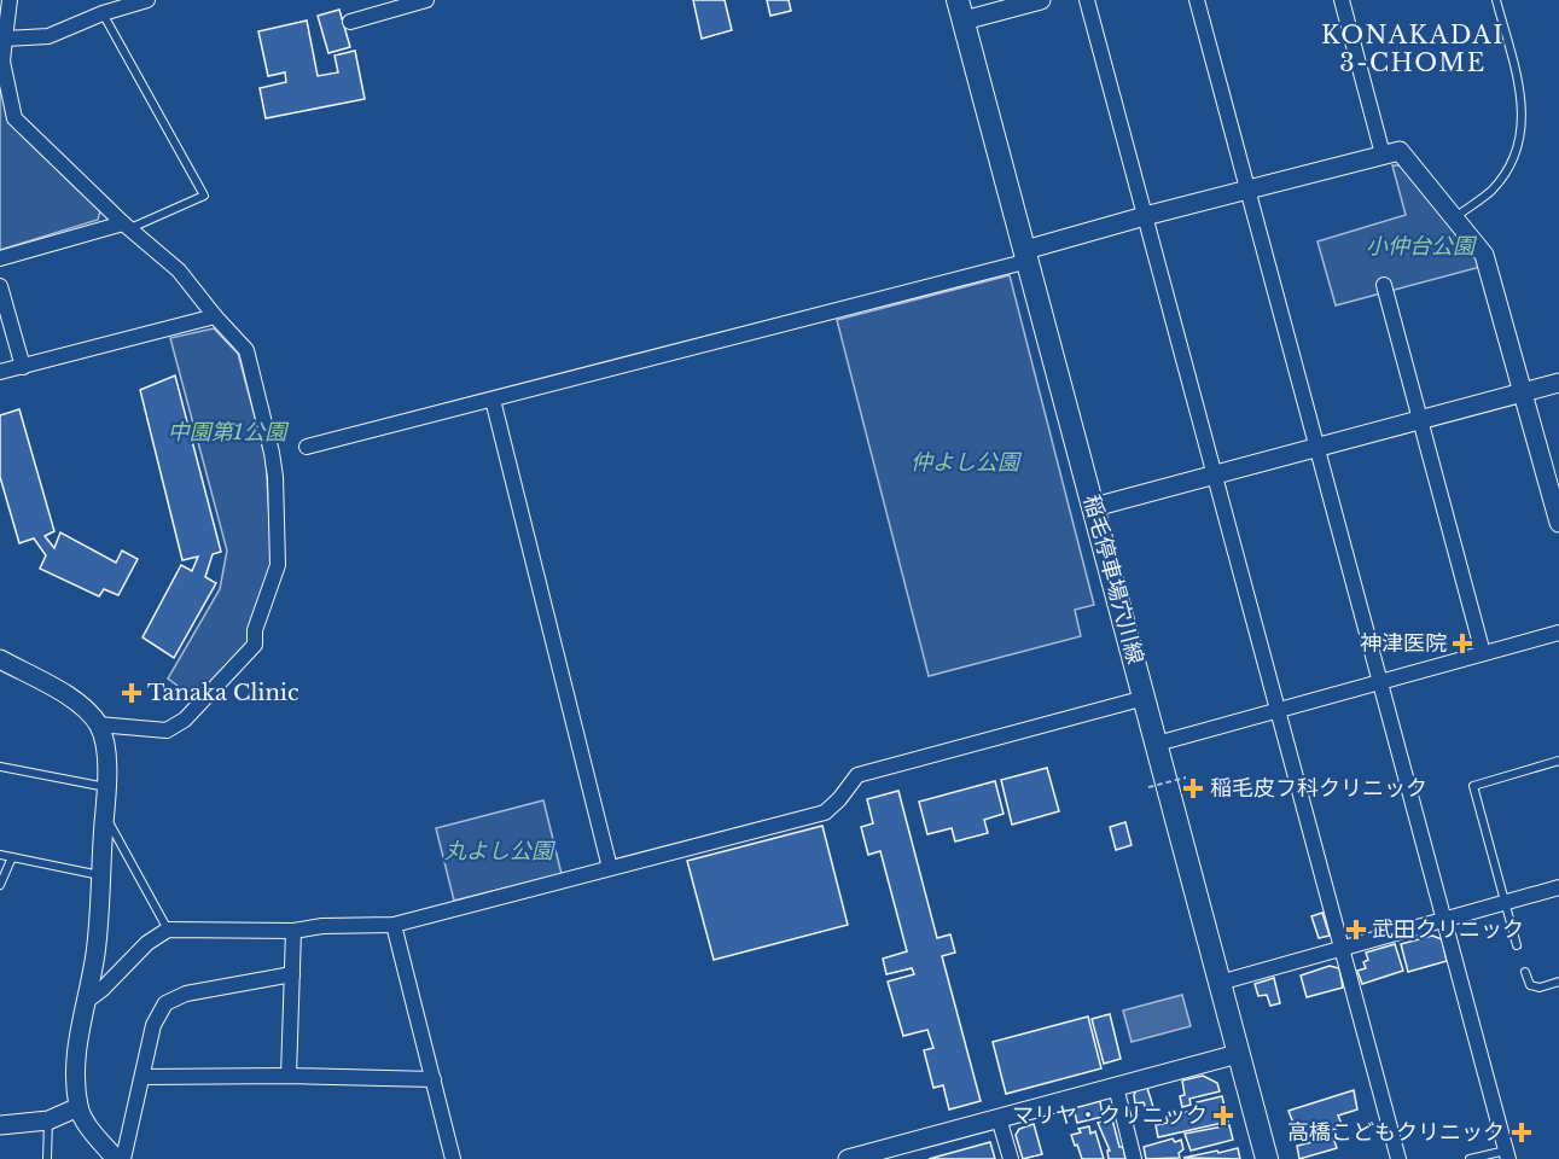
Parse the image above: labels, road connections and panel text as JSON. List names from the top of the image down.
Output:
{
  "streets": {
    "main road": ["稲毛停車場穴川線"]
  },
  "districts": ["KONAKADAI 3-CHOME"],
  "parks": [
    "小仲台公園",
    "中園第1公園",
    "仲よし公園",
    "丸よし公園"
  ],
  "places": {
    "health": [
      "神津医院",
      "Tanaka Clinic",
      "稲毛皮フ科クリニック",
      "武田クリニック",
      "マリヤ・クリニック",
      "高橋こどもクリニック"
    ]
  }
}
